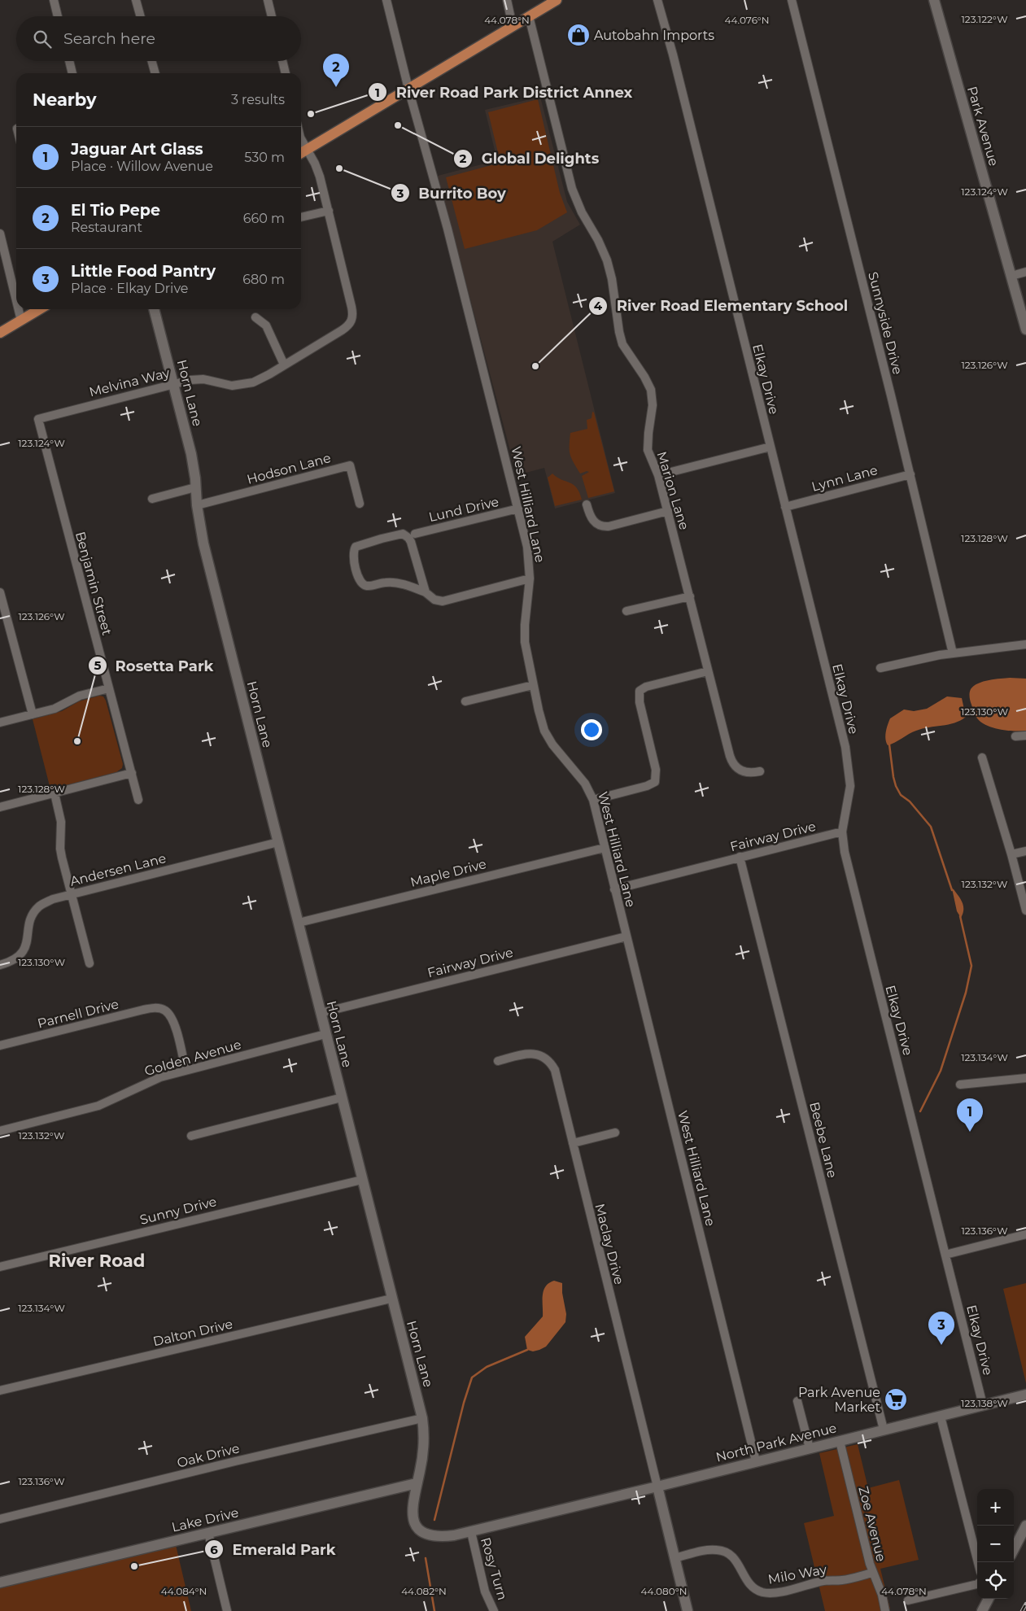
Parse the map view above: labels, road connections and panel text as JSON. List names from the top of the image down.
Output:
{
  "streets": {
    "street": [
      "Park Avenue",
      "Sunnyside Drive",
      "Elkay Drive",
      "Melvina Way",
      "Horn Lane",
      "Hodson Lane",
      "Lynn Lane",
      "Marion Lane",
      "West Hilliard Lane",
      "Lund Drive",
      "Benjamin Street",
      "Fairway Drive",
      "Andersen Lane",
      "Maple Drive",
      "Parnell Drive",
      "Golden Avenue",
      "Beebe Lane",
      "Sunny Drive",
      "Maclay Drive",
      "Dalton Drive",
      "North Park Avenue",
      "Oak Drive",
      "Lake Drive",
      "Zoe Avenue",
      "Rosy Turn",
      "Milo Way"
    ]
  },
  "crossings": [
    ["Sunnyside Drive", "Lynn Lane"],
    ["Elkay Drive", "Lynn Lane"],
    ["Elkay Drive", "Fairway Drive"],
    ["Elkay Drive", "North Park Avenue"],
    ["Melvina Way", "Horn Lane"],
    ["Melvina Way", "Benjamin Street"],
    ["Horn Lane", "Hodson Lane"],
    ["Horn Lane", "Fairway Drive"],
    ["Horn Lane", "Andersen Lane"],
    ["Horn Lane", "Maple Drive"],
    ["Horn Lane", "Golden Avenue"],
    ["Horn Lane", "Sunny Drive"],
    ["Horn Lane", "Maclay Drive"],
    ["Horn Lane", "Dalton Drive"],
    ["Horn Lane", "North Park Avenue"],
    ["Horn Lane", "Oak Drive"],
    ["Horn Lane", "Lake Drive"],
    ["Horn Lane", "Rosy Turn"],
    ["West Hilliard Lane", "Lund Drive"],
    ["West Hilliard Lane", "Fairway Drive"],
    ["West Hilliard Lane", "Maple Drive"],
    ["West Hilliard Lane", "North Park Avenue"],
    ["Fairway Drive", "Beebe Lane"],
    ["Parnell Drive", "Golden Avenue"],
    ["Beebe Lane", "North Park Avenue"],
    ["Maclay Drive", "North Park Avenue"],
    ["North Park Avenue", "Zoe Avenue"],
    ["Zoe Avenue", "Milo Way"]
  ],
  "districts": ["River Road"],
  "places": {
    "shop": ["Autobahn Imports"],
    "other": [
      "River Road Park District Annex",
      "Global Delights",
      "Burrito Boy",
      "River Road Elementary School",
      "Rosetta Park",
      "Emerald Park"
    ],
    "supermarket": ["Park Avenue Market"]
  },
  "page": {
    "search": "Search here",
    "pins": ["2", "1", "3"],
    "heading": ["Nearby", "3 results"],
    "list": [
      {
        "mark": "1",
        "name": "Jaguar Art Glass",
        "note": "Place · Willow Avenue",
        "value": "530 m"
      },
      {
        "mark": "2",
        "name": "El Tio Pepe",
        "note": "Restaurant",
        "value": "660 m"
      },
      {
        "mark": "3",
        "name": "Little Food Pantry",
        "note": "Place · Elkay Drive",
        "value": "680 m"
      }
    ],
    "map_buttons": ["+", "−"]
  },
  "coordinates": [
    "123.122°W",
    "44.076°N",
    "44.078°N",
    "123.124°W",
    "123.126°W",
    "123.128°W",
    "123.130°W",
    "123.132°W",
    "123.134°W",
    "123.136°W",
    "123.138°W",
    "44.084°N",
    "44.082°N",
    "44.080°N"
  ]
}
